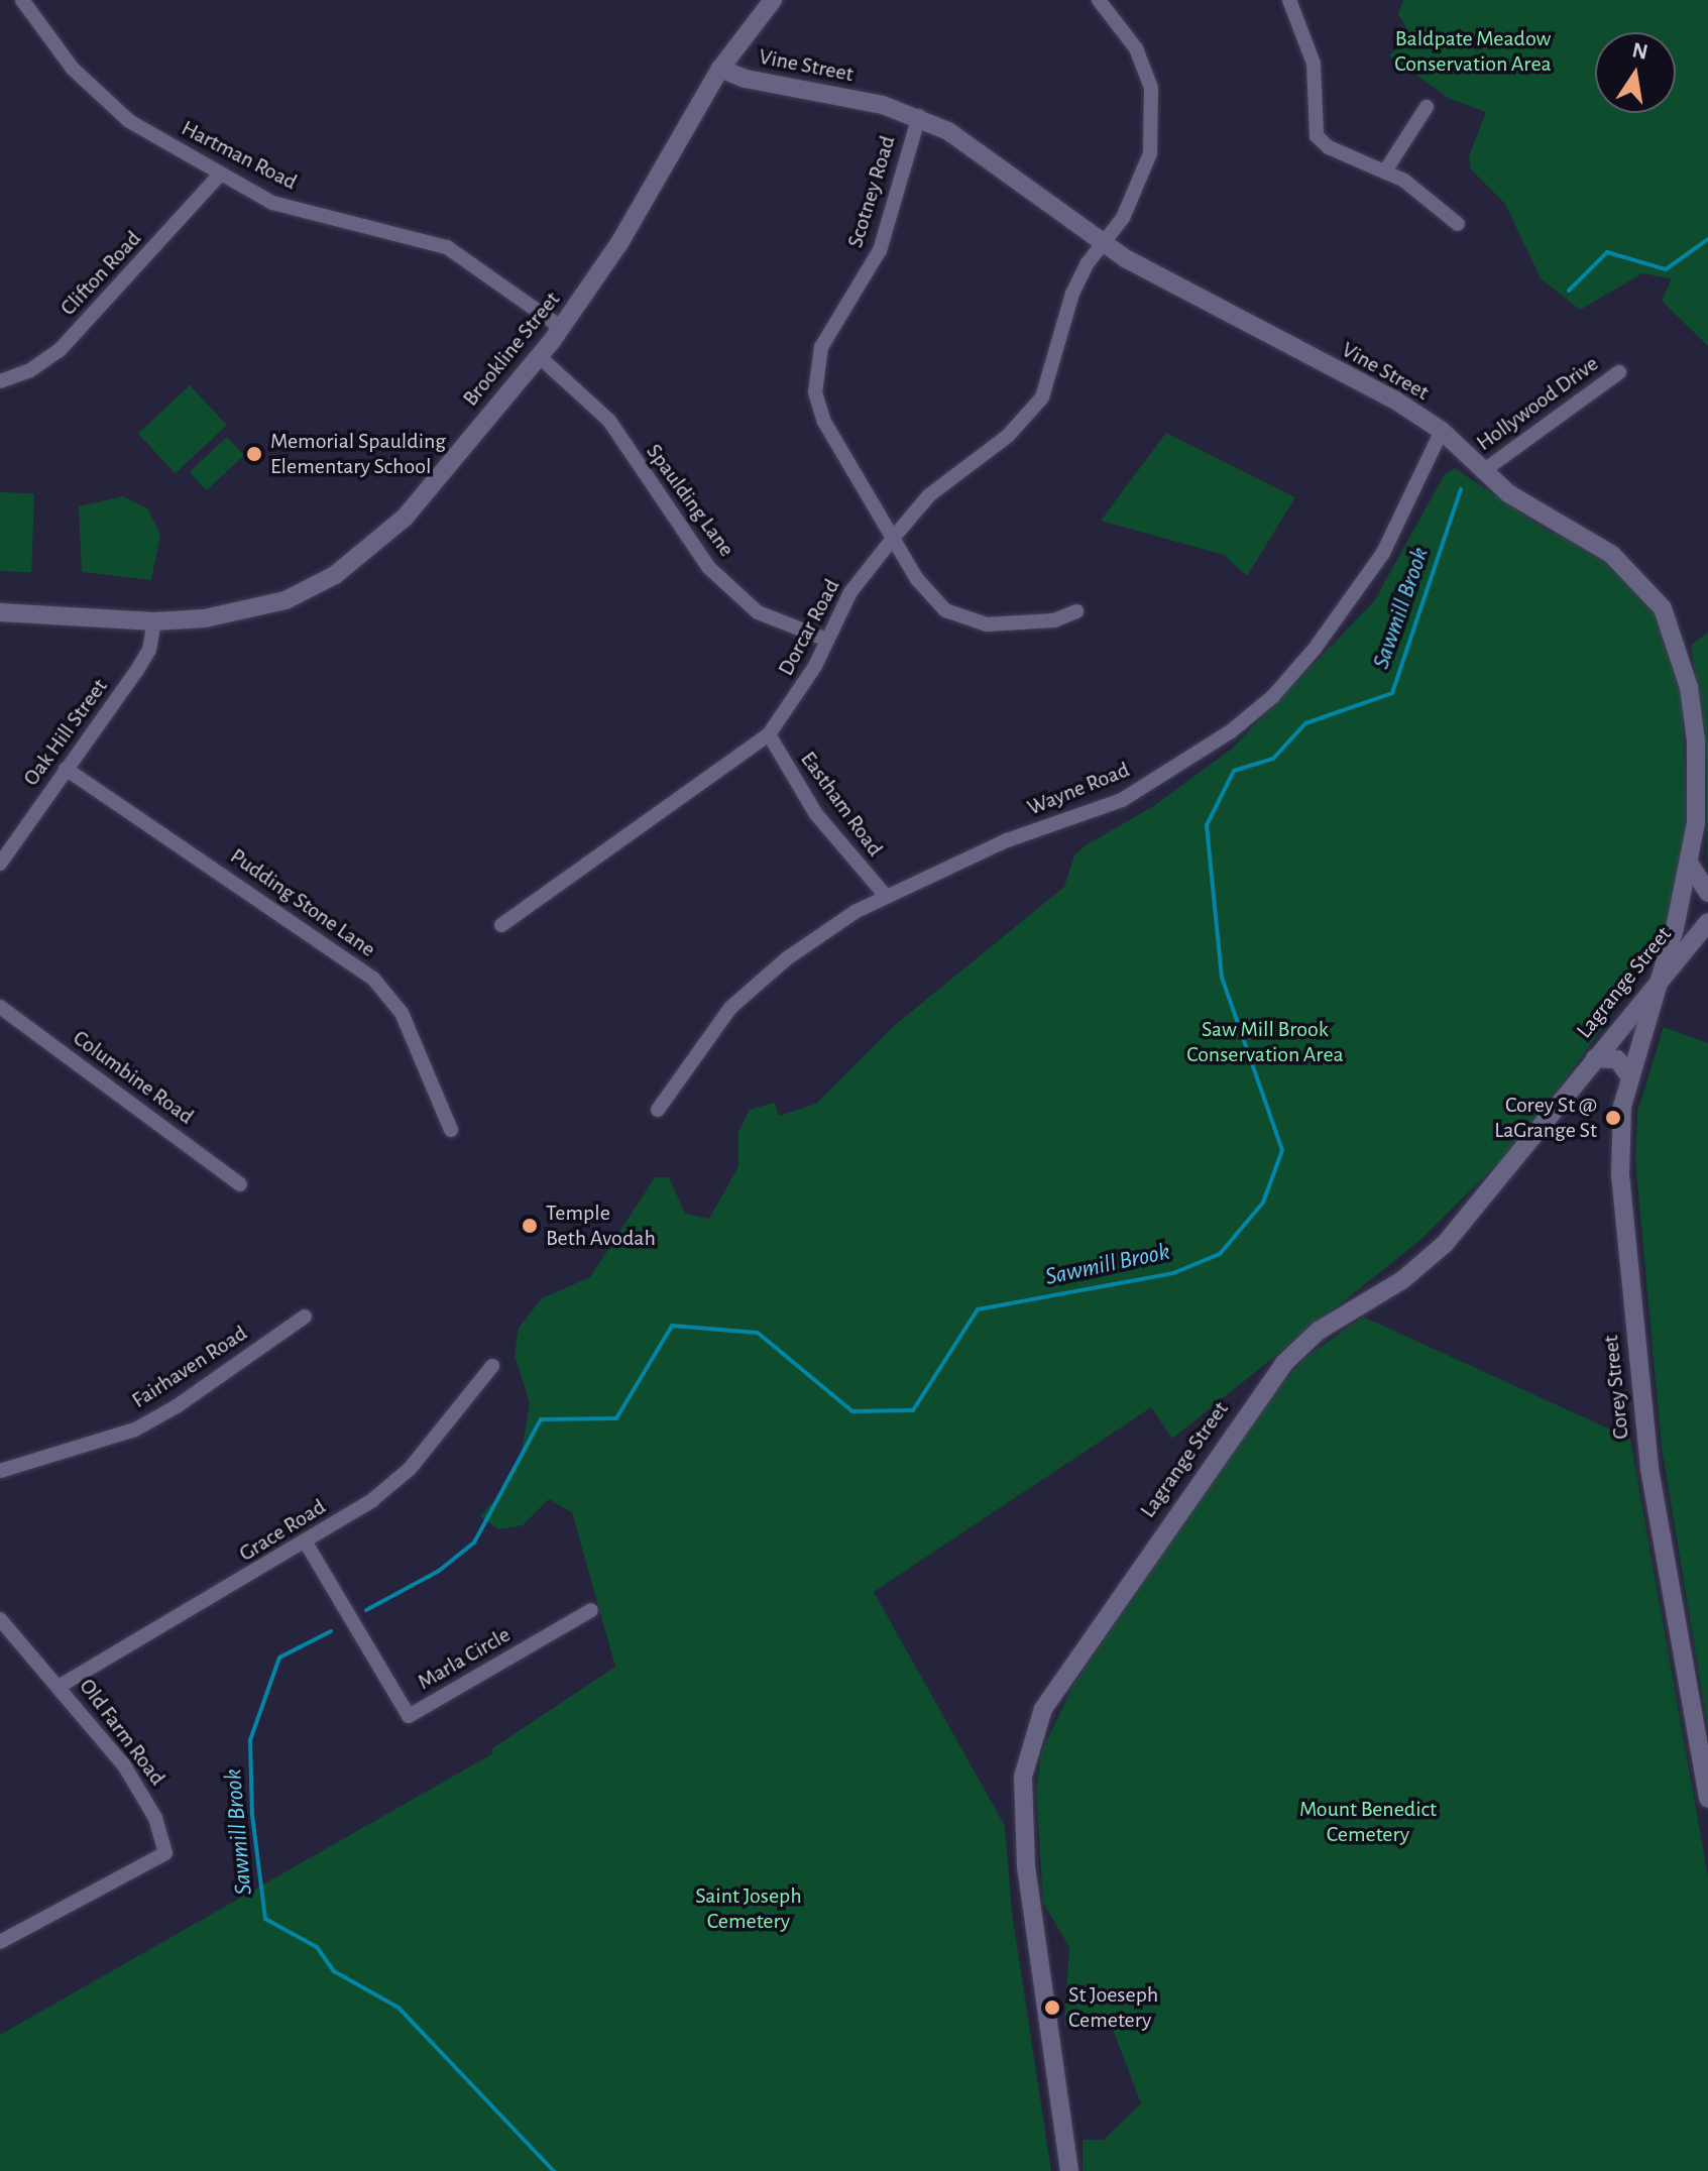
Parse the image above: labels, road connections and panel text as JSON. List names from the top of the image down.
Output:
{
  "streets": {
    "main road": [
      "Vine Street",
      "Brookline Street",
      "Lagrange Street",
      "Corey Street"
    ],
    "street": [
      "Hartman Road",
      "Scotney Road",
      "Clifton Road",
      "Hollywood Drive",
      "Spaulding Lane",
      "Dorcar Road",
      "Oak Hill Street",
      "Wayne Road",
      "Eastham Road",
      "Pudding Stone Lane",
      "Columbine Road",
      "Fairhaven Road",
      "Grace Road",
      "Marla Circle",
      "Old Farm Road"
    ]
  },
  "crossings": [
    ["Vine Street", "Scotney Road"],
    ["Vine Street", "Brookline Street"],
    ["Vine Street", "Hollywood Drive"],
    ["Vine Street", "Dorcar Road"],
    ["Vine Street", "Wayne Road"],
    ["Vine Street", "Lagrange Street"],
    ["Vine Street", "Corey Street"],
    ["Hartman Road", "Clifton Road"],
    ["Hartman Road", "Brookline Street"],
    ["Scotney Road", "Dorcar Road"],
    ["Brookline Street", "Spaulding Lane"],
    ["Brookline Street", "Oak Hill Street"],
    ["Spaulding Lane", "Dorcar Road"],
    ["Dorcar Road", "Eastham Road"],
    ["Oak Hill Street", "Pudding Stone Lane"],
    ["Wayne Road", "Eastham Road"],
    ["Lagrange Street", "Corey Street"],
    ["Grace Road", "Marla Circle"],
    ["Grace Road", "Old Farm Road"]
  ],
  "water": ["Sawmill Brook"],
  "parks": [
    "Baldpate Meadow Conservation Area",
    "Saw Mill Brook Conservation Area",
    "Mount Benedict Cemetery",
    "Saint Joseph Cemetery"
  ],
  "places": [
    "Memorial Spaulding Elementary School",
    "Corey St @ LaGrange St",
    "Temple Beth Avodah",
    "St Joeseph Cemetery"
  ],
  "north": "top"
}
